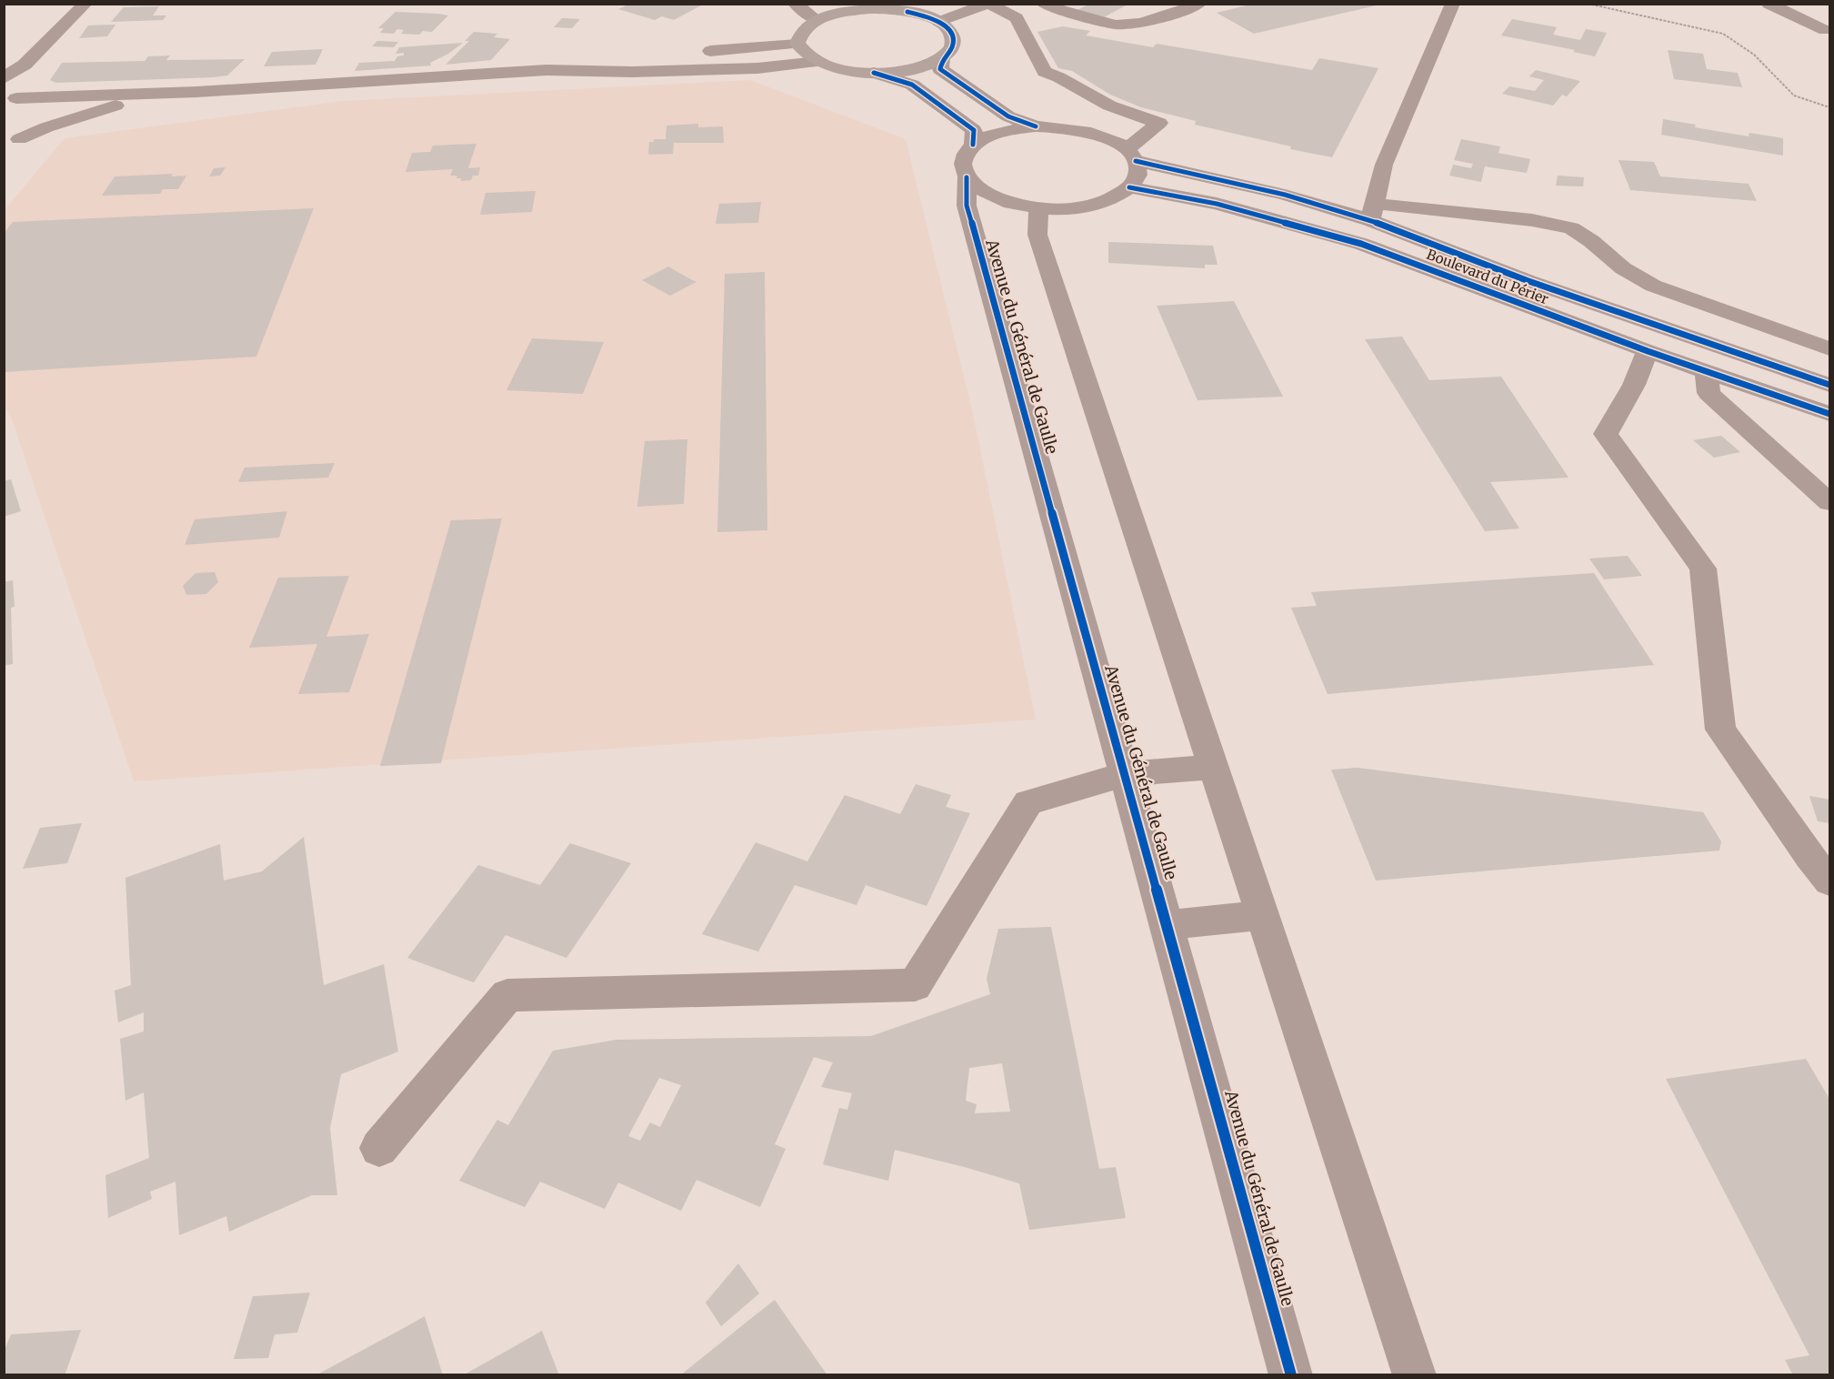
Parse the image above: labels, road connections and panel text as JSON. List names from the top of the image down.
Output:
{
  "streets": {
    "street": ["Boulevard du Périer", "Avenue du Général de Gaulle"]
  }
}
